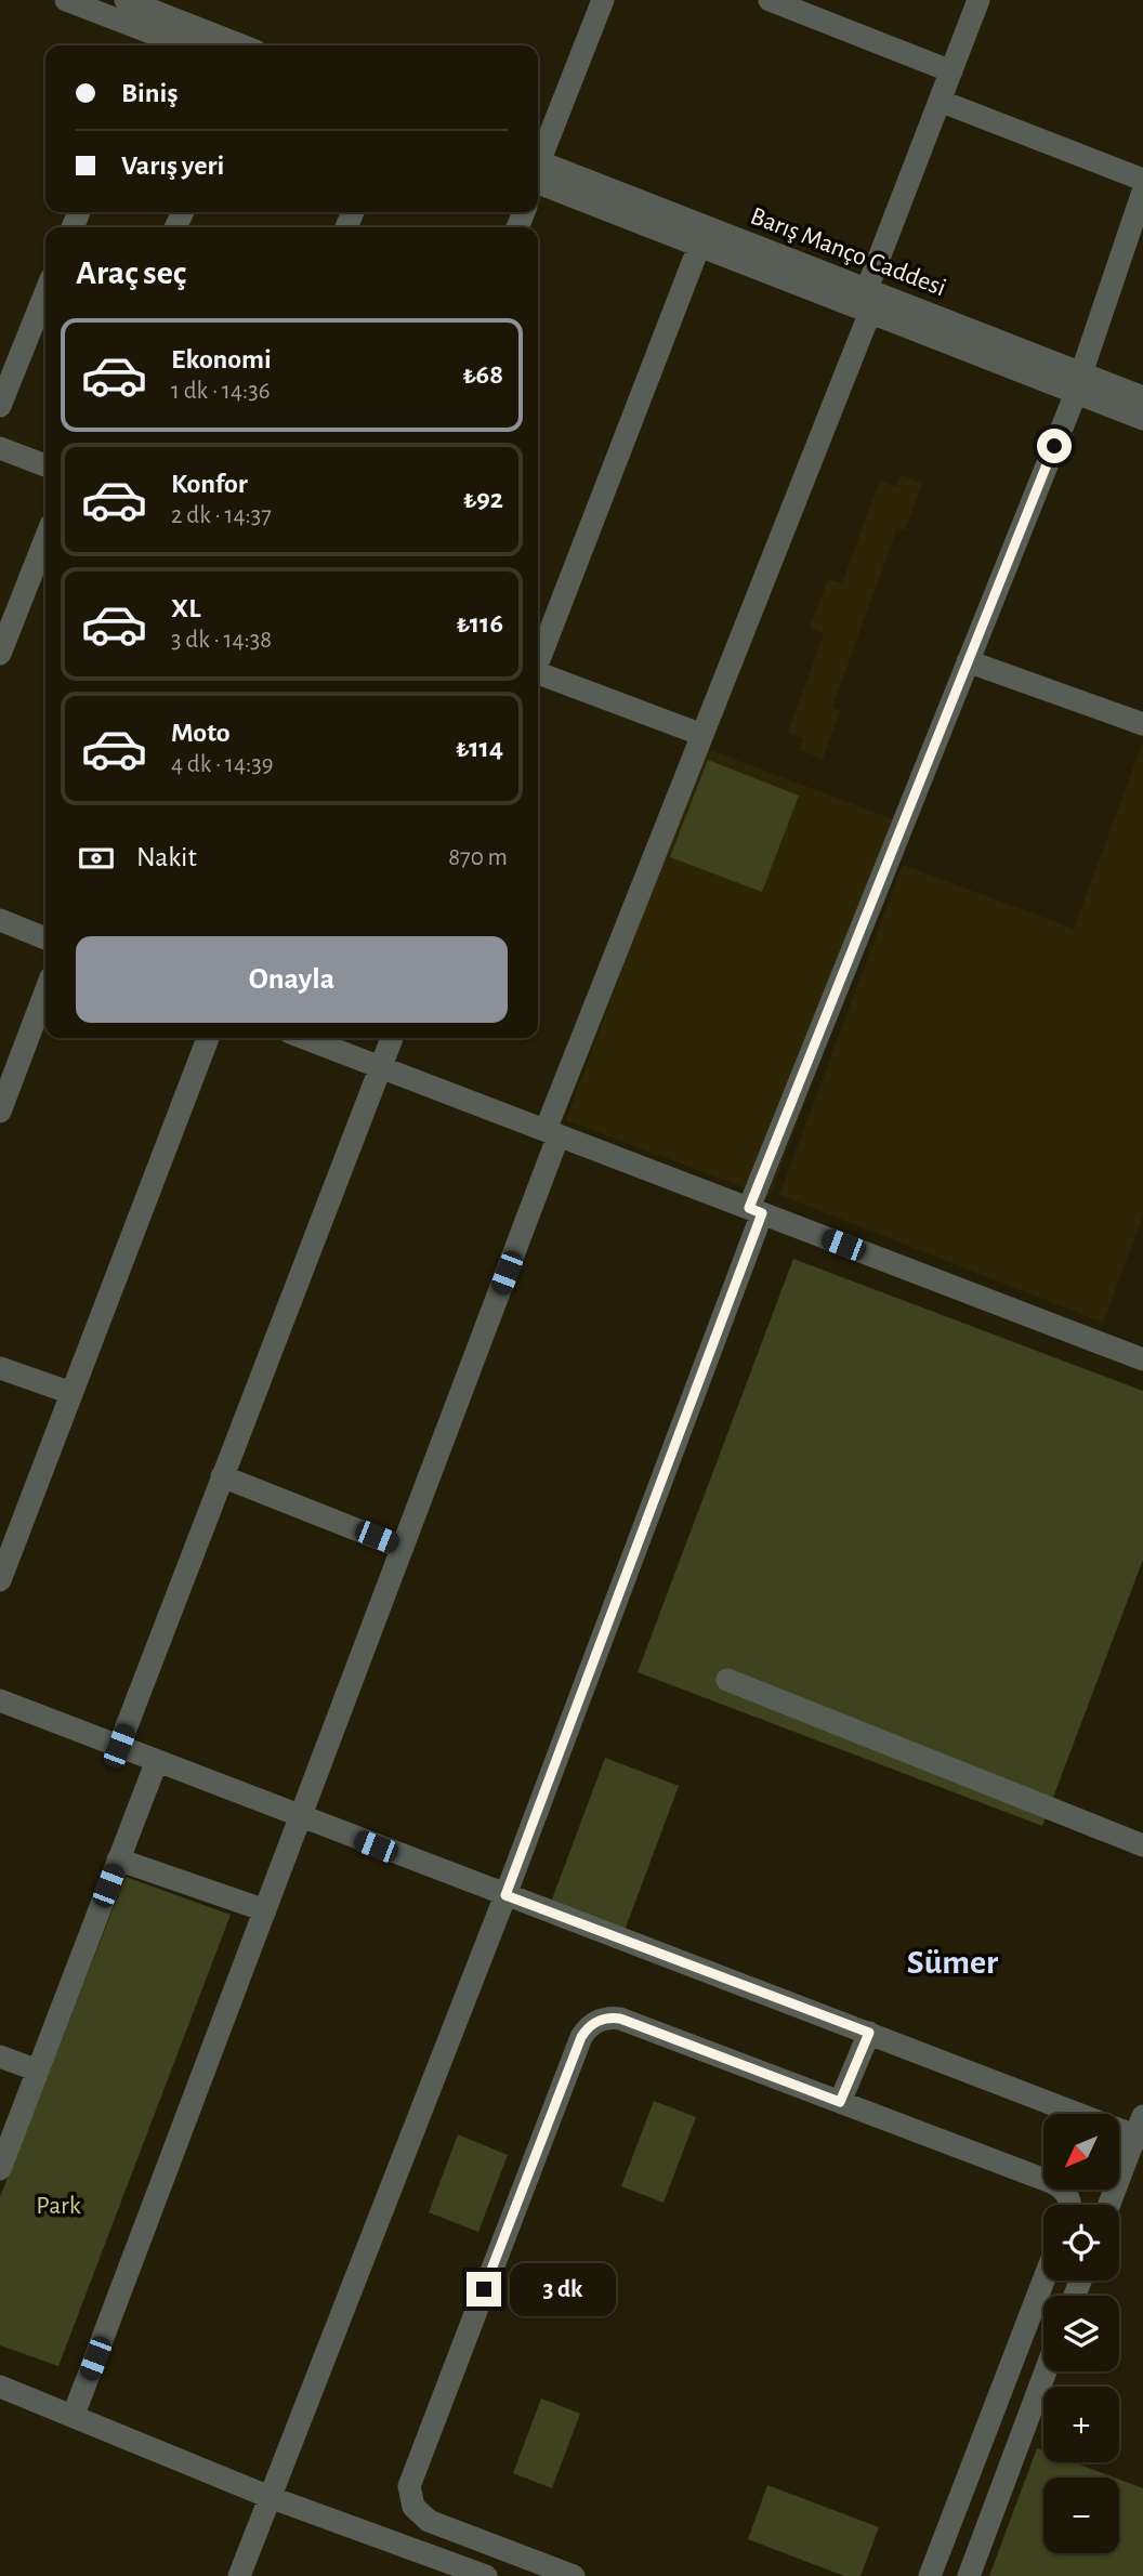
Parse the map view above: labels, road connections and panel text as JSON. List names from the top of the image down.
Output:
{
  "streets": {
    "street": ["Barış Manço Caddesi"]
  },
  "districts": ["Sümer"],
  "parks": ["Park"],
  "north": "bottom left",
  "page": {
    "banner": ["Biniş", "Varış yeri"],
    "heading": "Araç seç",
    "list": [
      {
        "name": "Ekonomi",
        "note": "1 dk · 14:36",
        "value": "₺68"
      },
      {
        "name": "Konfor",
        "note": "2 dk · 14:37",
        "value": "₺92"
      },
      {
        "name": "XL",
        "note": "3 dk · 14:38",
        "value": "₺116"
      },
      {
        "name": "Moto",
        "note": "4 dk · 14:39",
        "value": "₺114"
      }
    ],
    "pay": ["Nakit", "870 m"],
    "buttons": "Onayla",
    "map_buttons": ["+", "−"],
    "bubble": "3 dk"
  }
}
